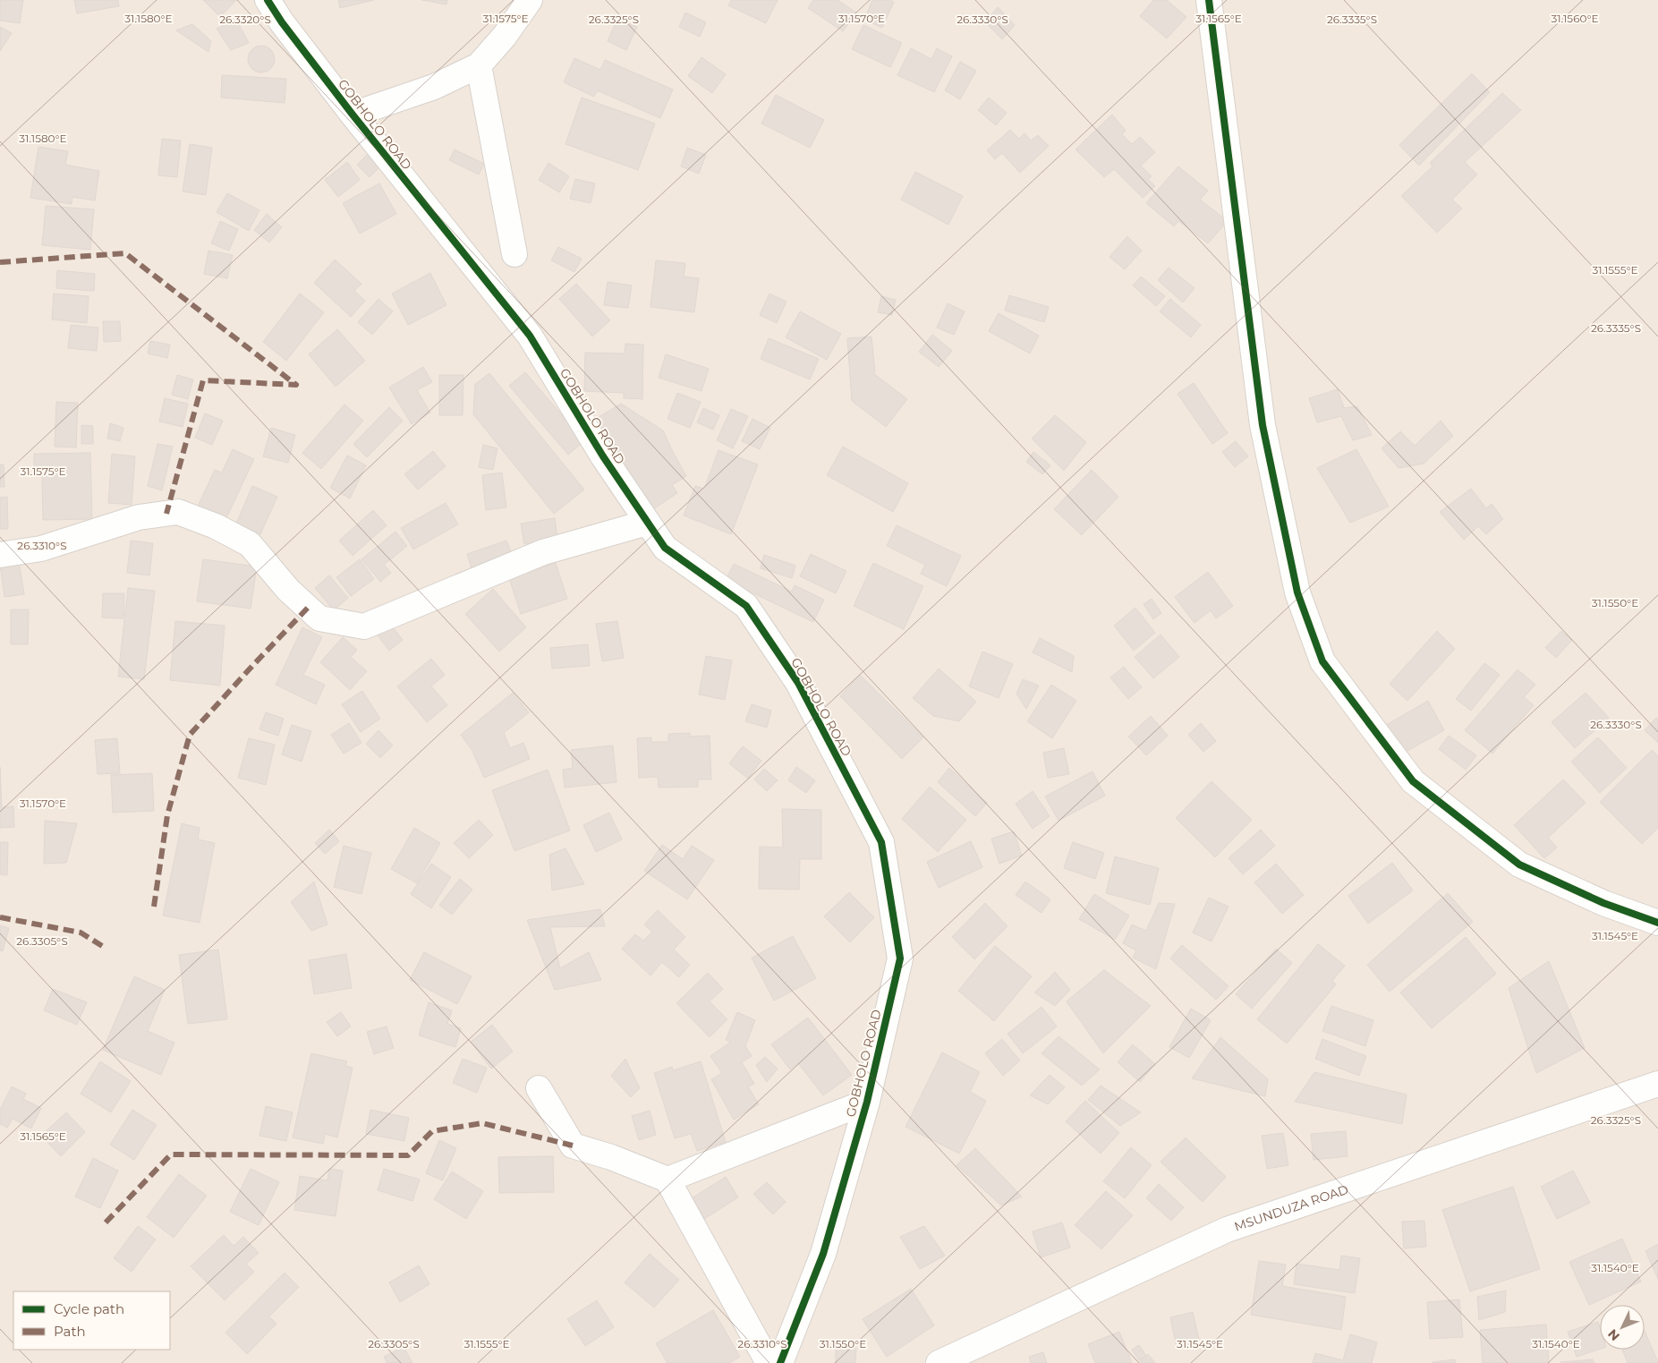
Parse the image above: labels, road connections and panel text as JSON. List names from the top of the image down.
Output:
{
  "streets": {
    "street": ["GOBHOLO ROAD", "MSUNDUZA ROAD"]
  },
  "legend": ["Cycle path", "Path"],
  "north": "bottom left",
  "coordinates": [
    "31.1580°E",
    "31.1575°E",
    "31.1570°E",
    "31.1565°E",
    "31.1560°E",
    "26.3320°S",
    "26.3325°S",
    "26.3330°S",
    "26.3335°S",
    "31.1555°E",
    "26.3310°S",
    "31.1550°E",
    "31.1545°E",
    "26.3305°S",
    "31.1540°E"
  ]
}
